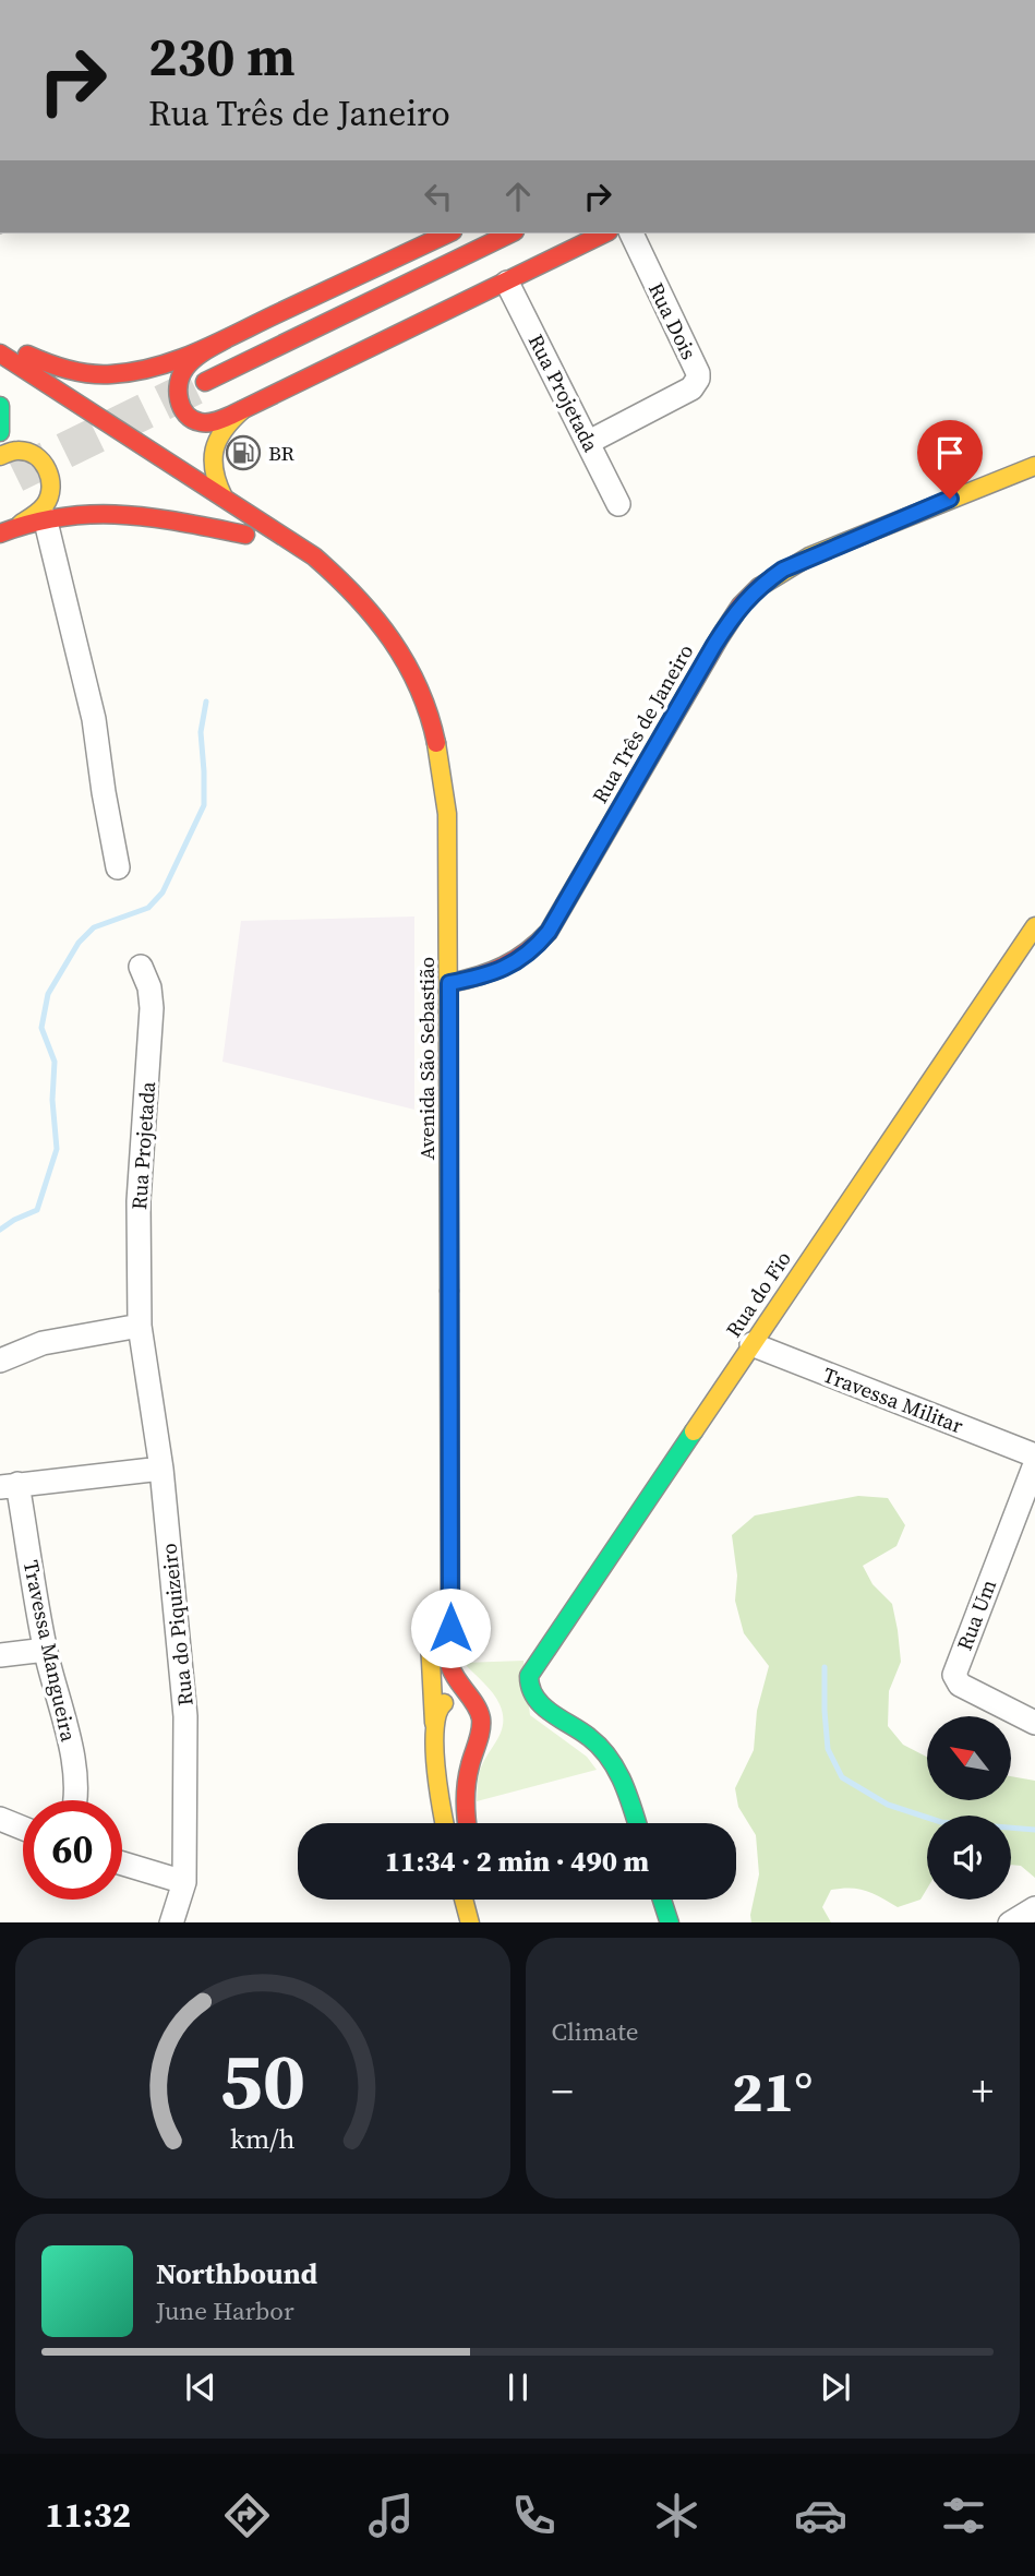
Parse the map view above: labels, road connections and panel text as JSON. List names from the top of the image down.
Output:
{
  "streets": {
    "main road": ["Rua Três de Janeiro", "Avenida São Sebastião", "Rua do Fio"],
    "street": [
      "Rua Dois",
      "Rua Projetada",
      "Travessa Militar",
      "Rua Um",
      "Rua do Piquizeiro",
      "Travessa Mangueira"
    ]
  },
  "crossings": [
    ["Rua Dois", "Rua Projetada"],
    ["Rua Projetada", "Rua do Piquizeiro"],
    ["Rua Três de Janeiro", "Avenida São Sebastião"],
    ["Rua do Fio", "Travessa Militar"]
  ],
  "places": {
    "fuel station": ["BR"]
  },
  "north": "top left",
  "page": {
    "turn": ["230 m", "Rua Três de Janeiro"],
    "limit": "60",
    "trip": "11:34 · 2 min · 490 m",
    "tile": "Climate",
    "heat": ["−", "21°", "+"],
    "song": ["Northbound", "June Harbor"],
    "tabs": "11:32",
    "gauge": ["50", "km/h"]
  }
}
